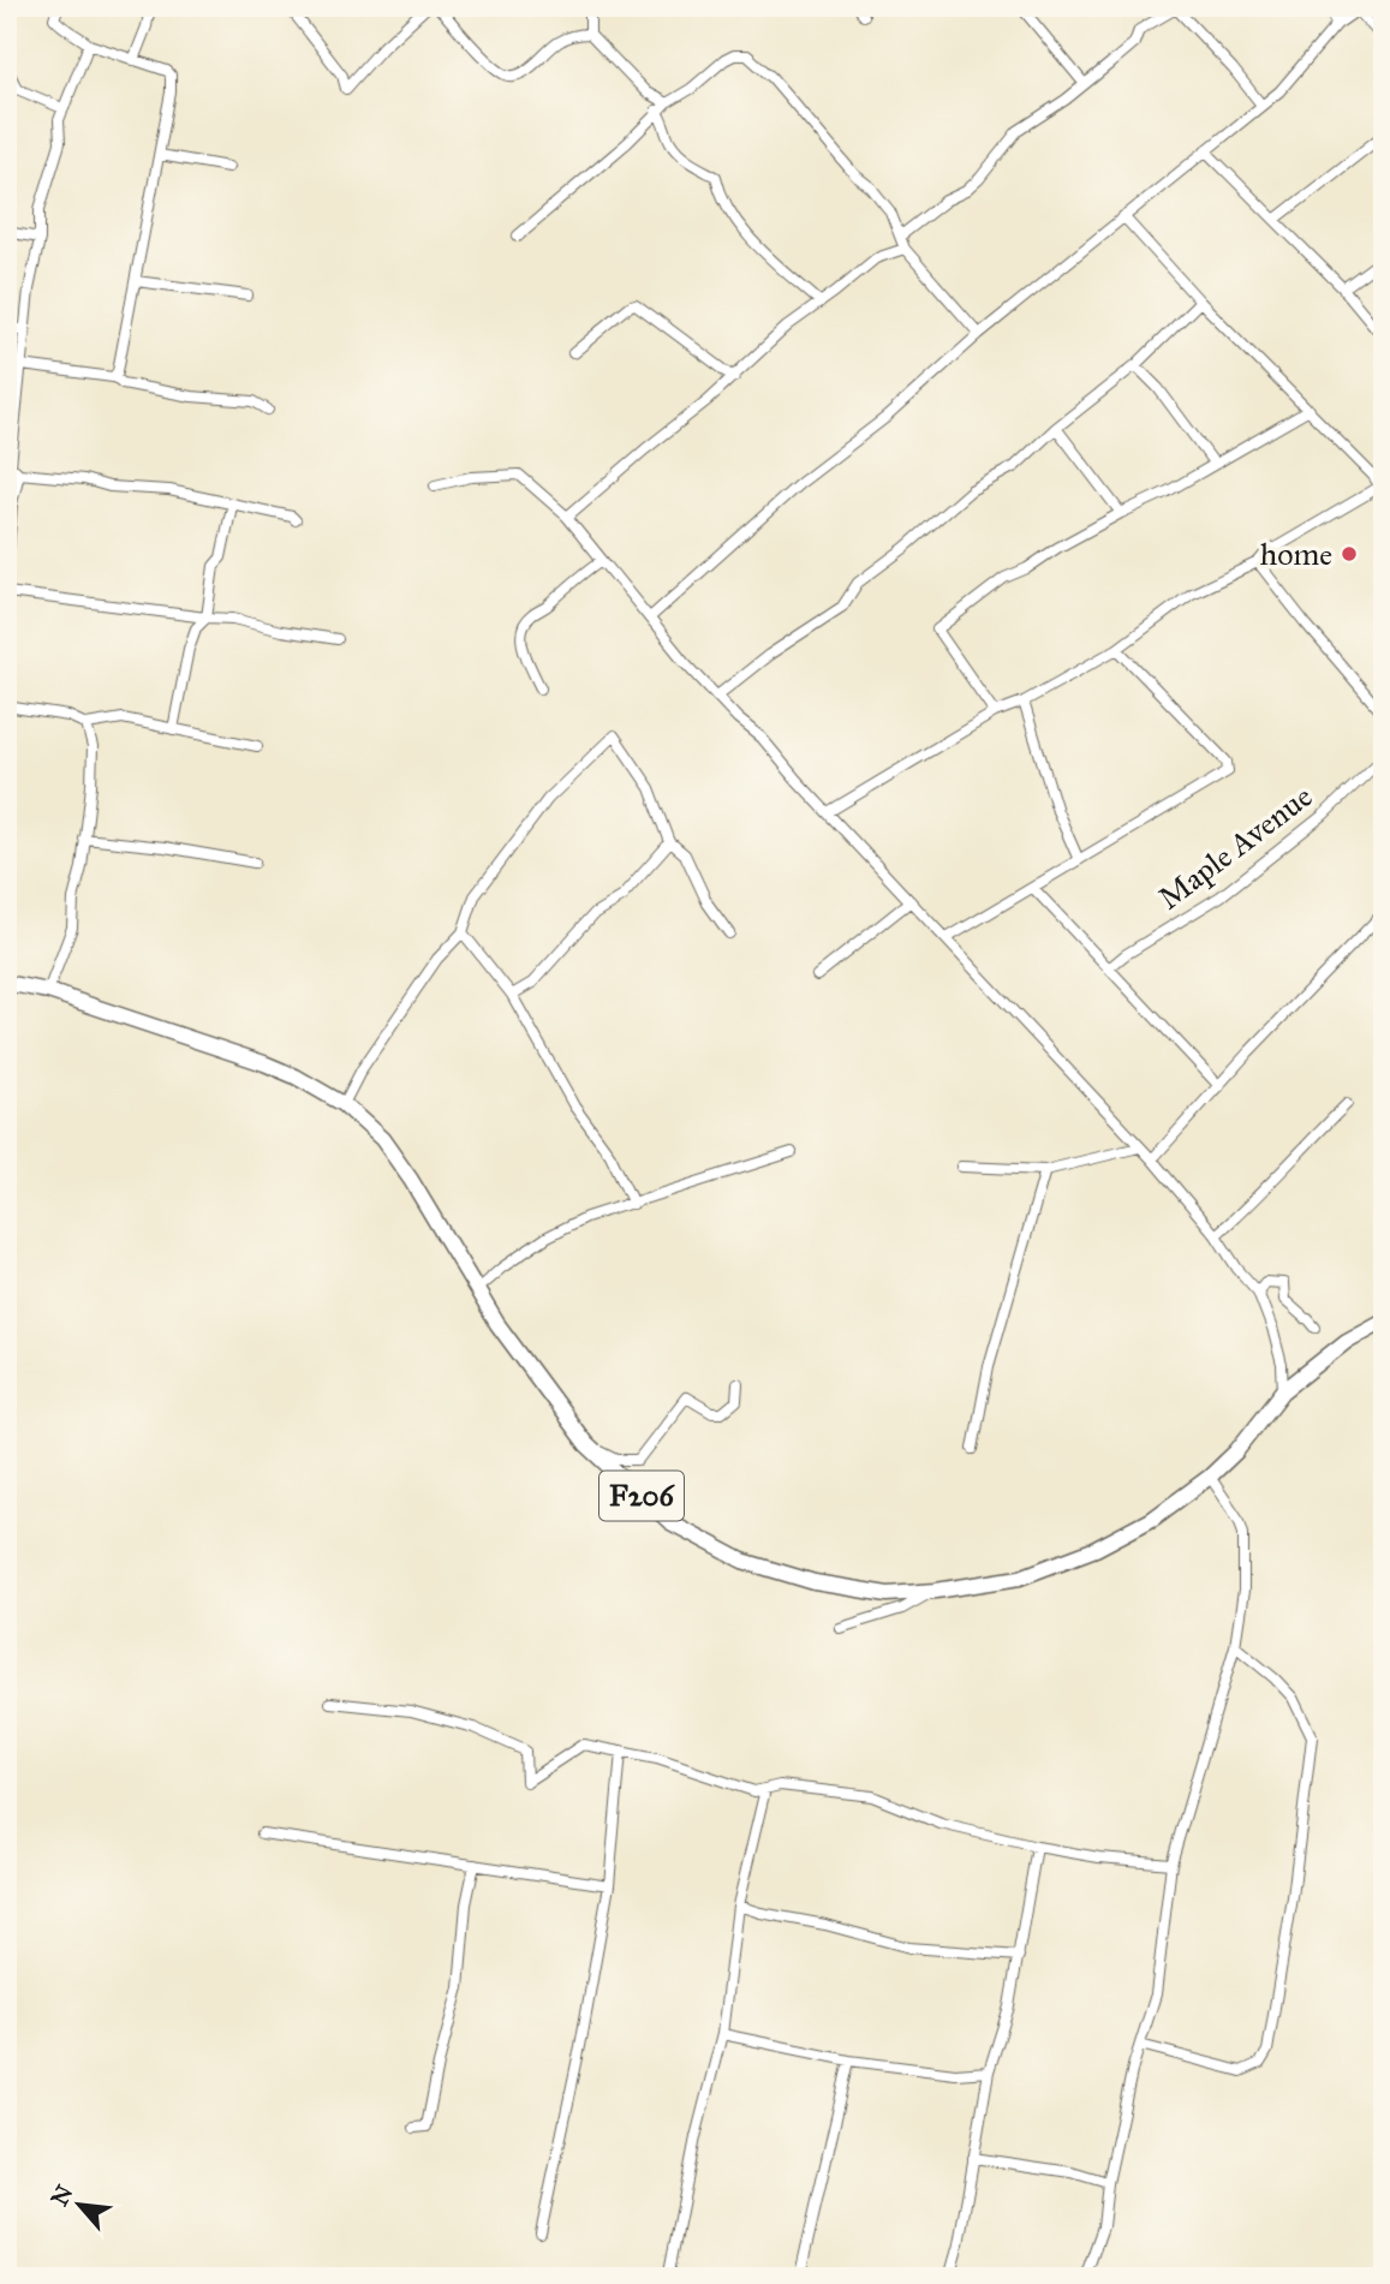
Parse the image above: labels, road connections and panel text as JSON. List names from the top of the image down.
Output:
{
  "streets": {
    "main road": ["F206"],
    "street": ["Maple Avenue"]
  },
  "places": ["home"],
  "north": "top left"
}
